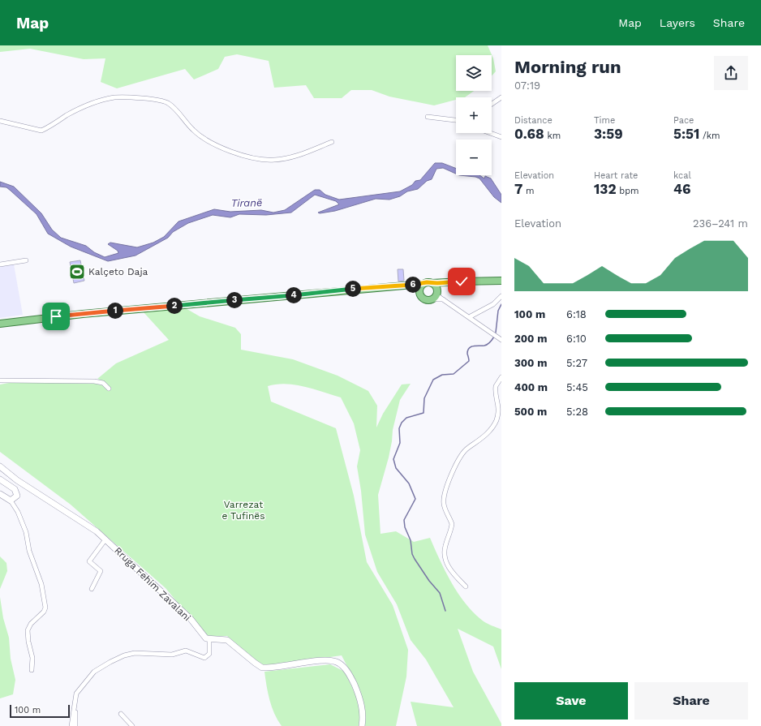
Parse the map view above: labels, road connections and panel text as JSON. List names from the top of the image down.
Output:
{
  "streets": {
    "street": ["Rruga Fehim Zavalani"]
  },
  "water": ["Tiranë"],
  "parks": ["Varrezat e Tufinës"],
  "places": {
    "sports": ["Kalçeto Daja"]
  },
  "scale_bar": "100 m",
  "page": {
    "header": "Map",
    "nav": ["Map", "Layers", "Share"],
    "heading": ["Morning run", "07:19"],
    "map_buttons": ["+", "−"],
    "stats": [
      ["Distance", "0.68 km"],
      ["Time", "3:59"],
      ["Pace", "5:51 /km"],
      ["Elevation", "7 m"],
      ["Heart rate", "132 bpm"],
      ["kcal", "46"]
    ],
    "chart": ["Elevation", "236–241 m"],
    "pins": [
      "6",
      "5",
      "4",
      "3",
      "2",
      "1"
    ],
    "list": [
      {
        "name": "100 m",
        "note": "6:18"
      },
      {
        "name": "200 m",
        "note": "6:10"
      },
      {
        "name": "300 m",
        "note": "5:27"
      },
      {
        "name": "400 m",
        "note": "5:45"
      },
      {
        "name": "500 m",
        "note": "5:28"
      }
    ],
    "buttons": ["Save", "Share"],
    "scale": "100 m"
  }
}
